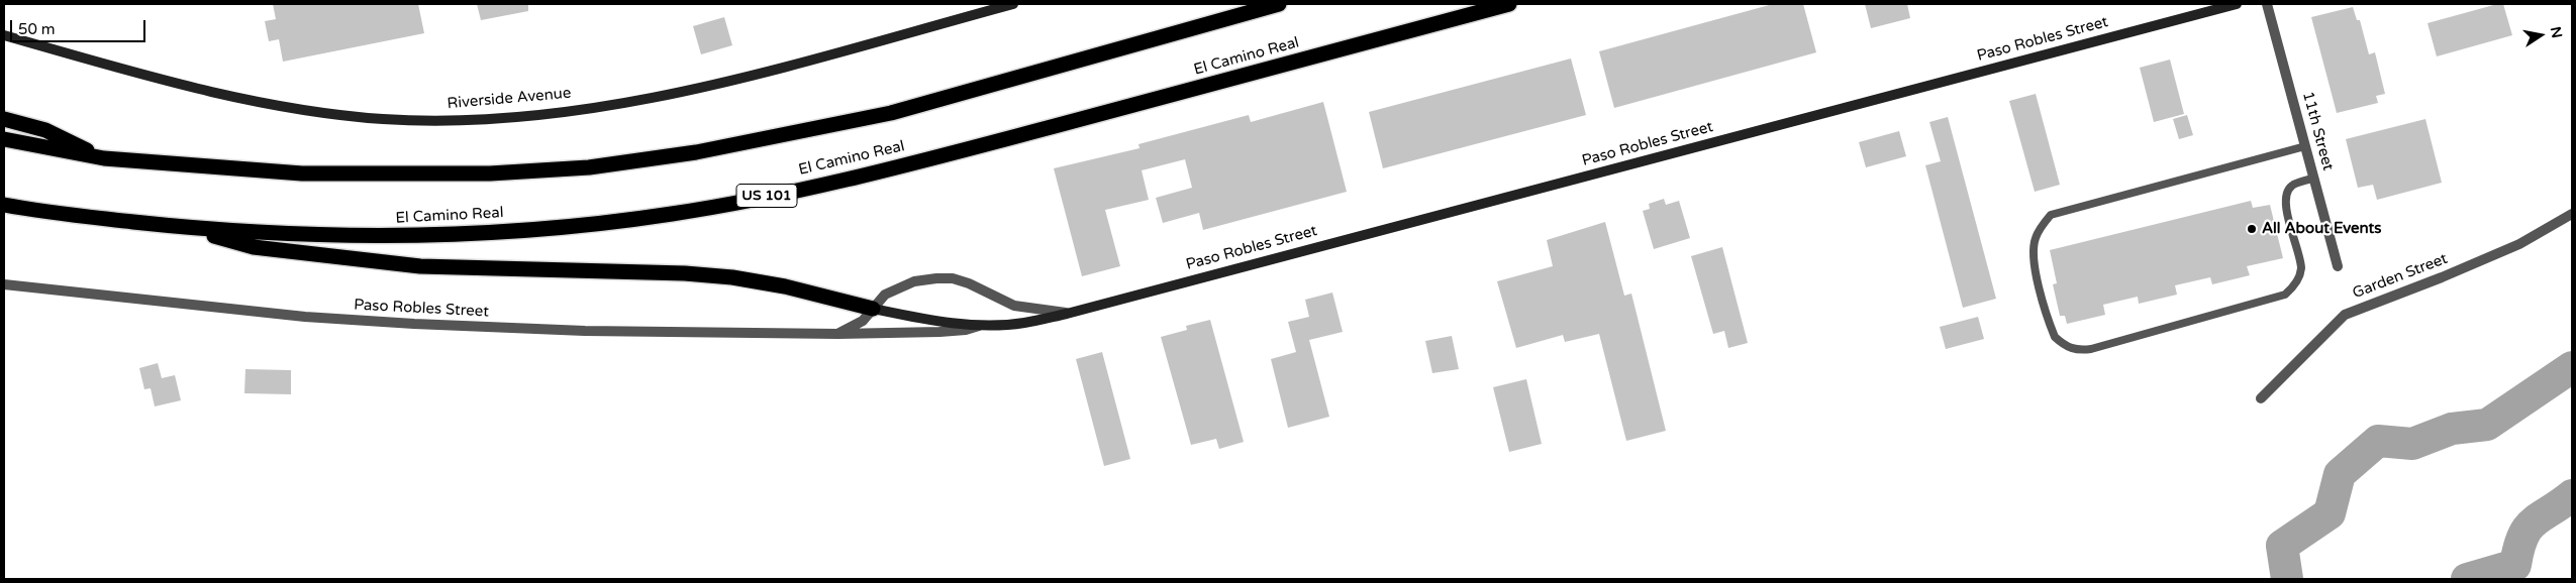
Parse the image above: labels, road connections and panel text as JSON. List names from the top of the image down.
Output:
{
  "streets": {
    "highway": ["El Camino Real", "US 101"],
    "street": [
      "Paso Robles Street",
      "Riverside Avenue",
      "11th Street",
      "Garden Street"
    ]
  },
  "places": ["All About Events"],
  "scale_bar": "50 m",
  "north": "right"
}
